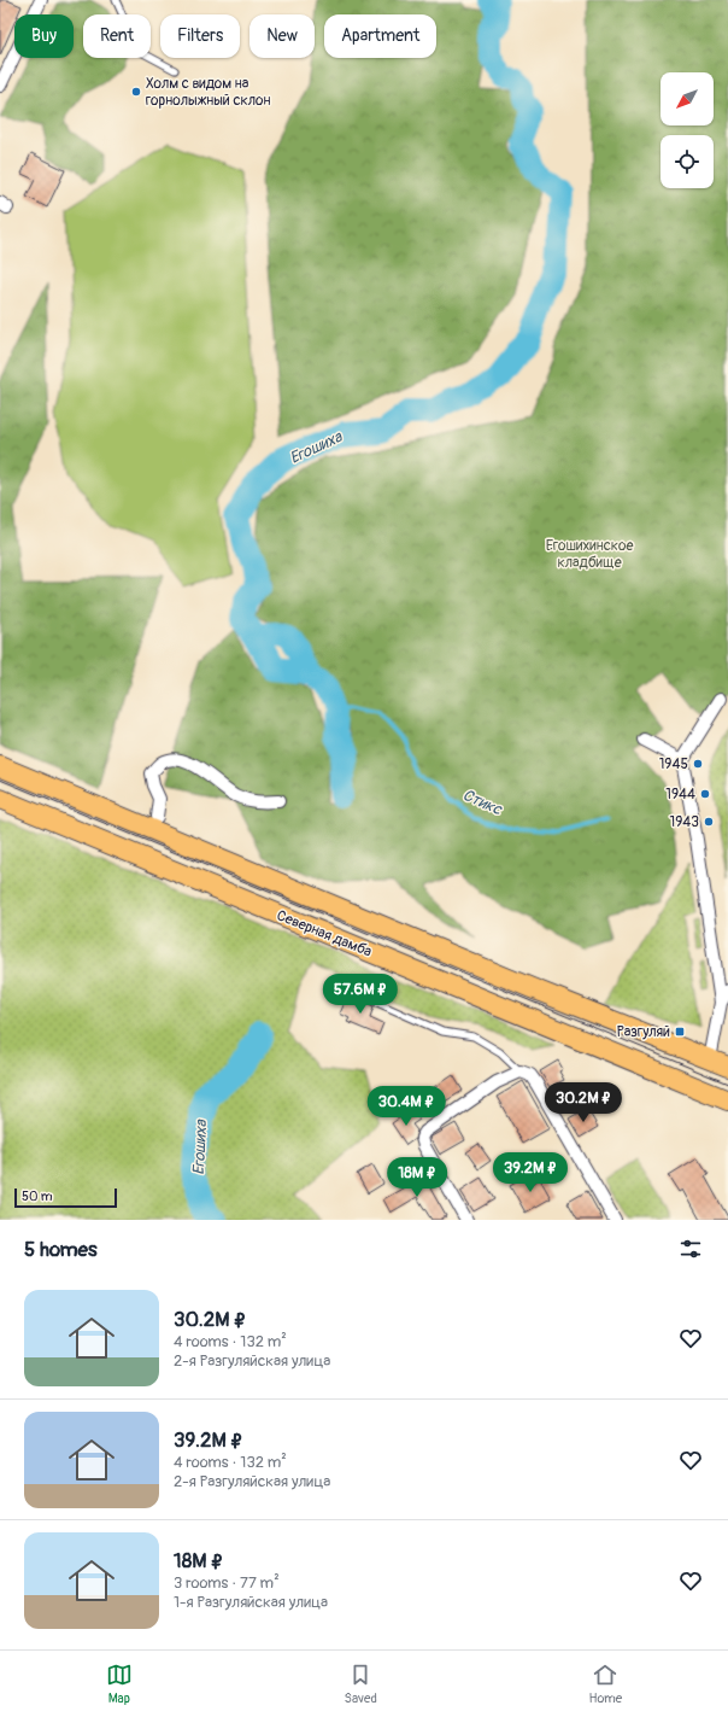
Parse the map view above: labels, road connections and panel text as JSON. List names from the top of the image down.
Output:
{
  "streets": {
    "main road": ["Северная дамба"]
  },
  "water": ["Егошиха", "Стикс"],
  "parks": ["Егошихинское кладбище"],
  "places": {
    "other": [
      "Холм с видом на горнолыжный склон",
      "1945",
      "1944",
      "1943"
    ],
    "transit": ["Разгуляй"]
  },
  "scale_bar": "50 m",
  "north": "bottom left",
  "page": {
    "chip": [
      "Buy",
      "Rent",
      "Filters",
      "New",
      "Apartment"
    ],
    "price": [
      "57.6M ₽",
      "30.2M ₽",
      "30.4M ₽",
      "39.2M ₽",
      "18M ₽"
    ],
    "scale": "50 m",
    "heading": "5 homes",
    "list": [
      {
        "name": "30.2M ₽",
        "note": "4 rooms · 132 m² · 2-я Разгуляйская улица"
      },
      {
        "name": "39.2M ₽",
        "note": "4 rooms · 132 m² · 2-я Разгуляйская улица"
      },
      {
        "name": "18M ₽",
        "note": "3 rooms · 77 m² · 1-я Разгуляйская улица"
      }
    ],
    "tabs": ["Map", "Saved", "Home"]
  }
}
